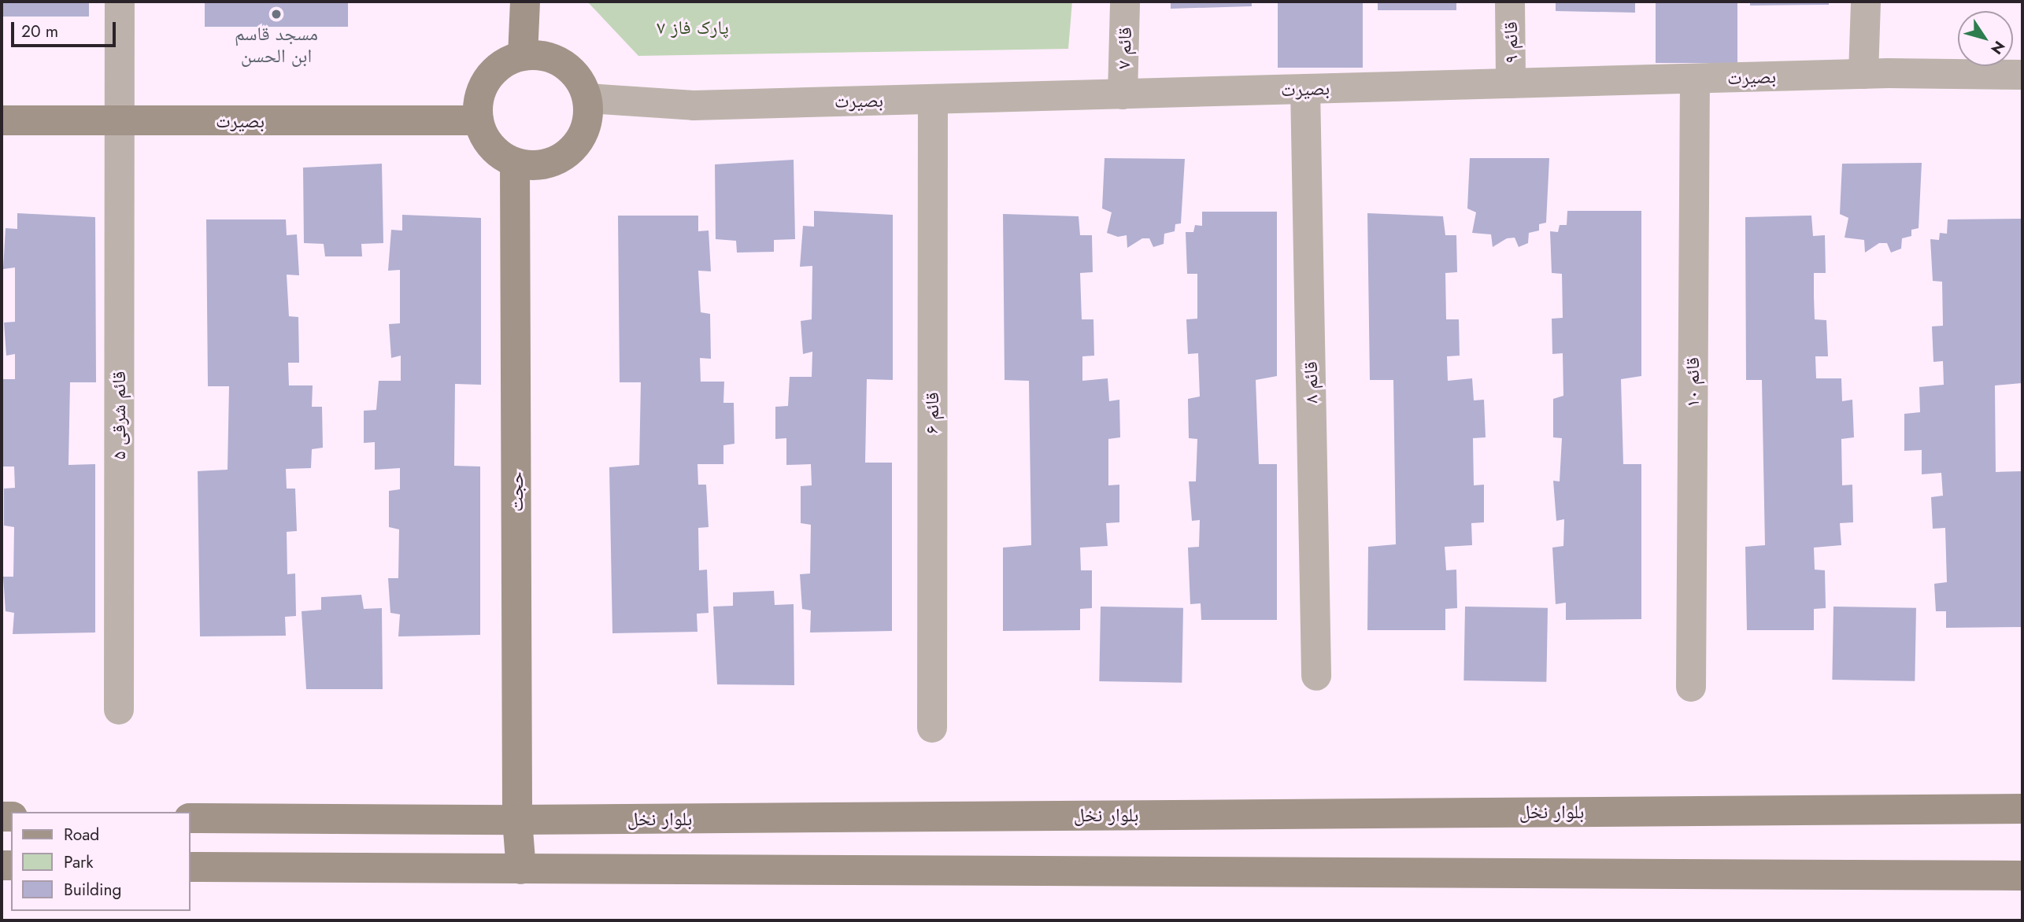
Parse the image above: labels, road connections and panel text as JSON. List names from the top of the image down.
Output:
{
  "streets": {
    "street": [
      "قائم ۹",
      "قائم ۷",
      "بصیرت",
      "قائم ۸",
      "قائم ۱۰",
      "قائم ۶",
      "قائم شرقی ۵",
      "حجت",
      "بلوار نخل"
    ]
  },
  "crossings": [
    ["قائم ۹", "بصیرت"],
    ["قائم ۷", "بصیرت"],
    ["بصیرت", "قائم ۸"],
    ["بصیرت", "قائم ۱۰"],
    ["بصیرت", "قائم ۶"],
    ["بصیرت", "قائم شرقی ۵"],
    ["بصیرت", "حجت"],
    ["حجت", "بلوار نخل"]
  ],
  "parks": ["پارک فاز ۷"],
  "places": ["مسجد قاسم ابن الحسن"],
  "legend": ["Road", "Park", "Building"],
  "scale_bar": "20 m",
  "north": "bottom right"
}
